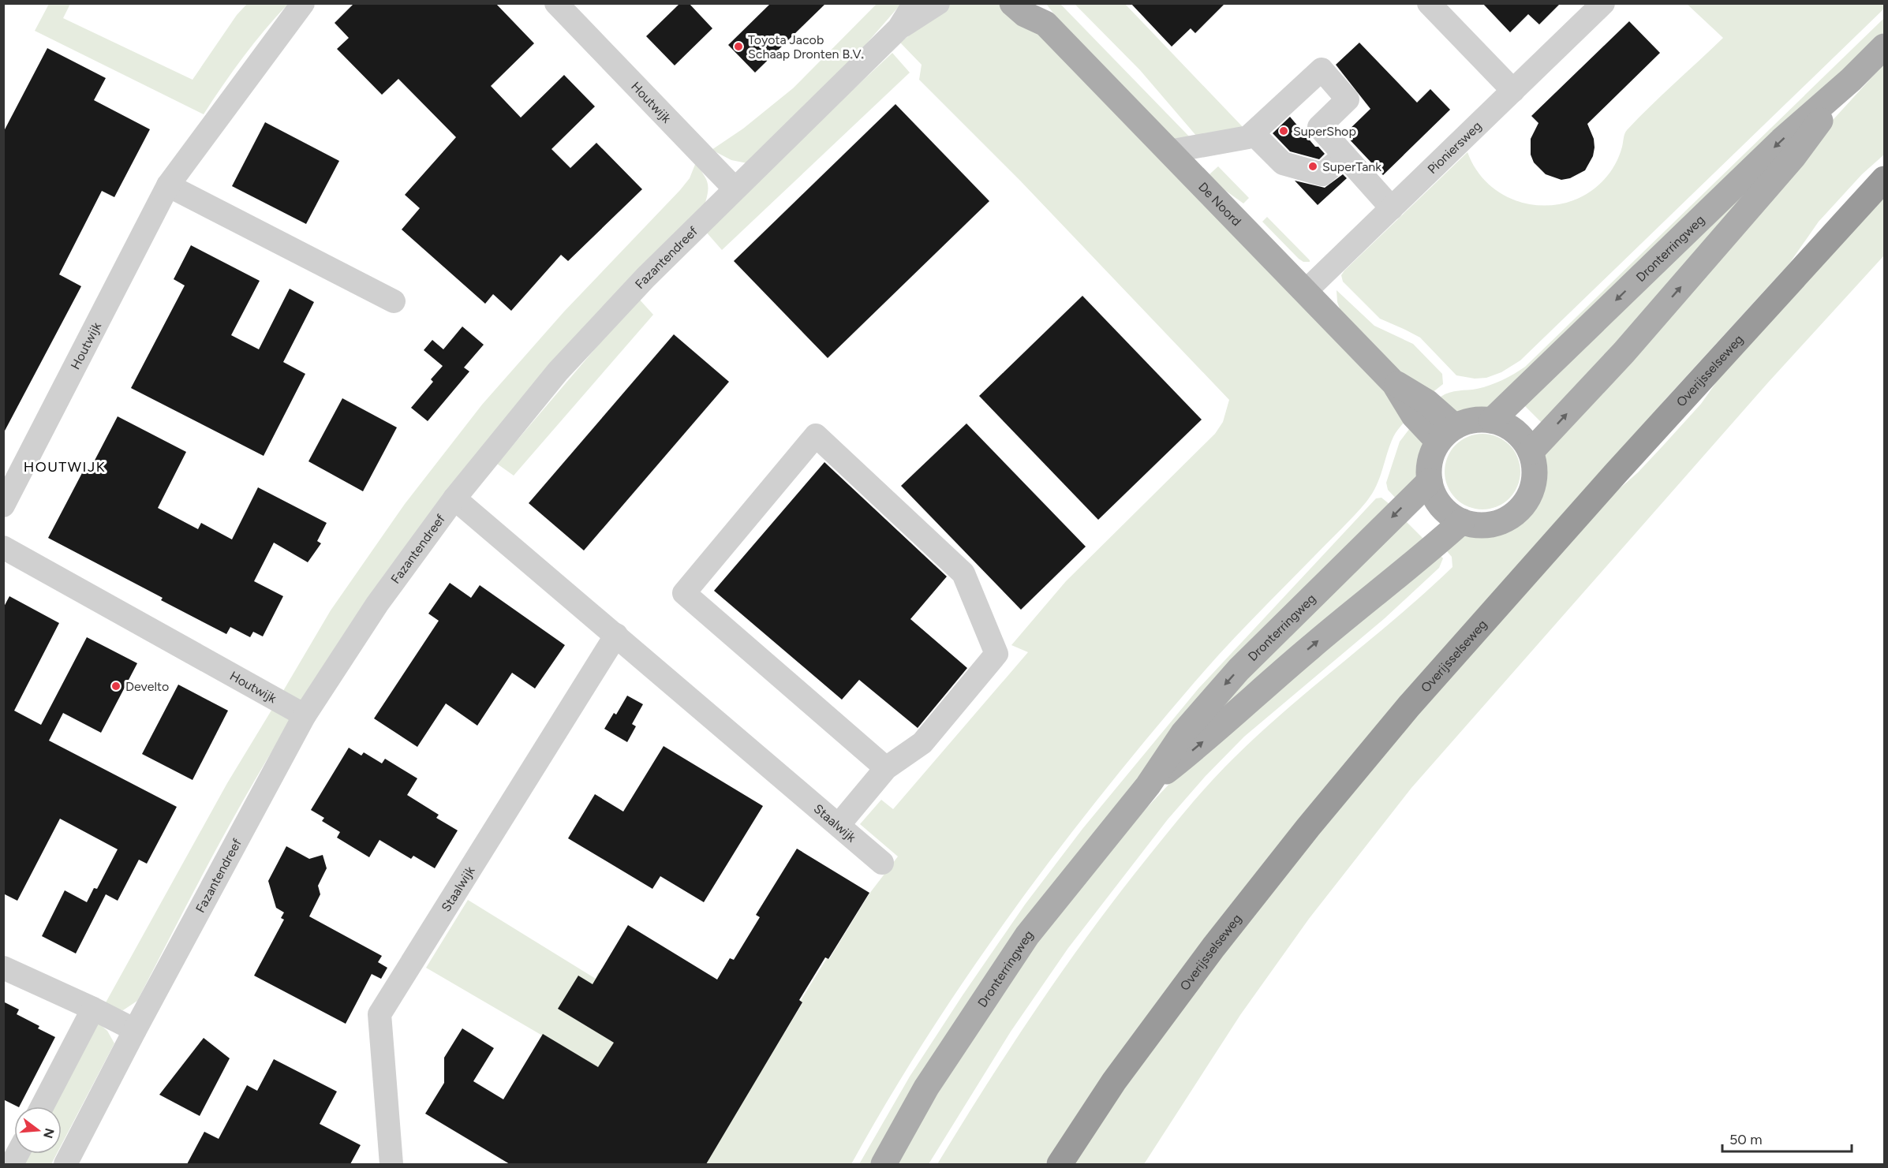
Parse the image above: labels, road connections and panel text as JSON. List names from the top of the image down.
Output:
{
  "streets": {
    "highway": ["Overijsselseweg"],
    "main road": ["De Noord", "Dronterringweg"],
    "street": [
      "Houtwijk",
      "Pioniersweg",
      "Fazantendreef",
      "Staalwijk"
    ]
  },
  "crossings": [
    ["Houtwijk", "Fazantendreef"],
    ["Pioniersweg", "De Noord"],
    ["De Noord", "Dronterringweg"],
    ["Fazantendreef", "Staalwijk"]
  ],
  "districts": ["HOUTWIJK"],
  "places": [
    "Toyota Jacob Schaap Dronten B.V.",
    "SuperShop",
    "SuperTank",
    "Develto"
  ],
  "scale_bar": "50 m",
  "north": "right"
}
